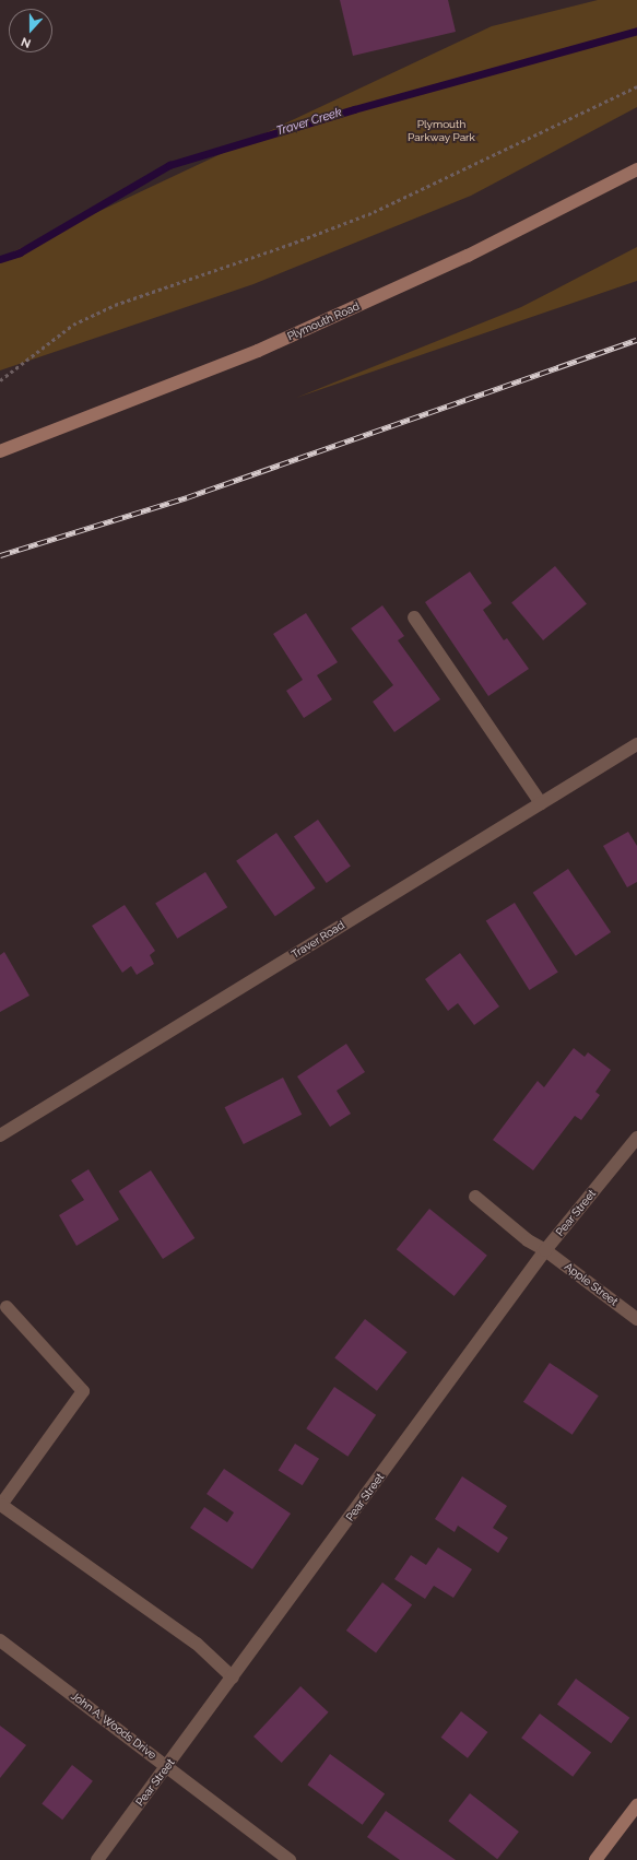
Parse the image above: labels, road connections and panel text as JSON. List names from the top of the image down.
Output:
{
  "streets": {
    "main road": ["Plymouth Road"],
    "street": [
      "Traver Road",
      "Pear Street",
      "Apple Street",
      "John A. Woods Drive"
    ]
  },
  "crossings": [
    ["Pear Street", "Apple Street"],
    ["Pear Street", "John A. Woods Drive"]
  ],
  "water": ["Traver Creek"],
  "parks": ["Plymouth Parkway Park"],
  "north": "bottom"
}
